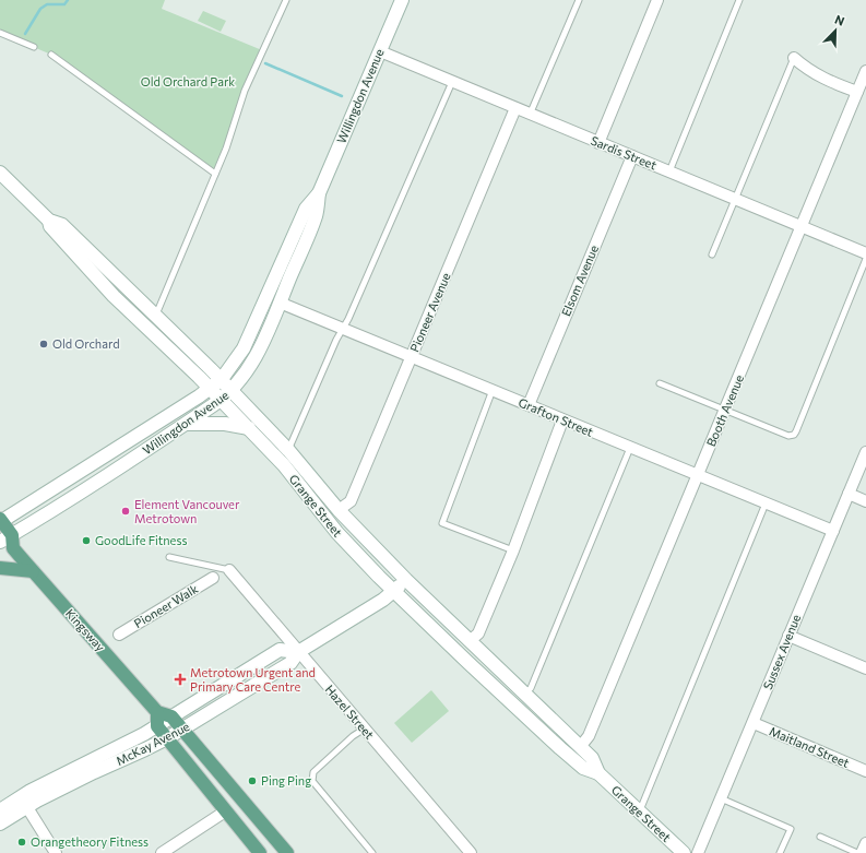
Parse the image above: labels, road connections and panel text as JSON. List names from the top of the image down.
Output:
{
  "streets": {
    "main road": [
      "Willingdon Avenue",
      "Grange Street",
      "Kingsway",
      "McKay Avenue"
    ],
    "street": [
      "Sardis Street",
      "Elsom Avenue",
      "Pioneer Avenue",
      "Booth Avenue",
      "Grafton Street",
      "Pioneer Walk",
      "Sussex Avenue",
      "Hazel Street",
      "Maitland Street"
    ]
  },
  "crossings": [
    ["Willingdon Avenue", "Sardis Street"],
    ["Willingdon Avenue", "Grafton Street"],
    ["Willingdon Avenue", "Grange Street"],
    ["Sardis Street", "Elsom Avenue"],
    ["Sardis Street", "Pioneer Avenue"],
    ["Sardis Street", "Booth Avenue"],
    ["Elsom Avenue", "Grafton Street"],
    ["Pioneer Avenue", "Grafton Street"],
    ["Pioneer Avenue", "Grange Street"],
    ["Booth Avenue", "Grafton Street"],
    ["Booth Avenue", "Grange Street"],
    ["Grafton Street", "Sussex Avenue"],
    ["Grange Street", "McKay Avenue"],
    ["Sussex Avenue", "Maitland Street"],
    ["Hazel Street", "McKay Avenue"]
  ],
  "parks": ["Old Orchard Park"],
  "places": {
    "other": [
      "Old Orchard",
      "Element Vancouver Metrotown",
      "GoodLife Fitness",
      "Ping Ping",
      "Orangetheory Fitness"
    ],
    "health": ["Metrotown Urgent and Primary Care Centre"]
  },
  "north": "top right"
}
